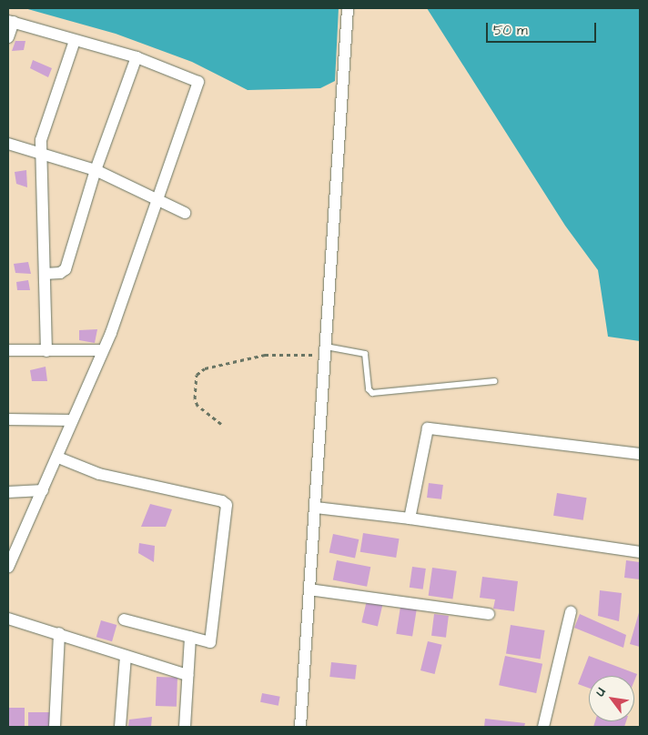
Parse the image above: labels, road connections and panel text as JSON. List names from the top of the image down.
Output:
{
  "scale_bar": "50 m",
  "north": "top left"
}
